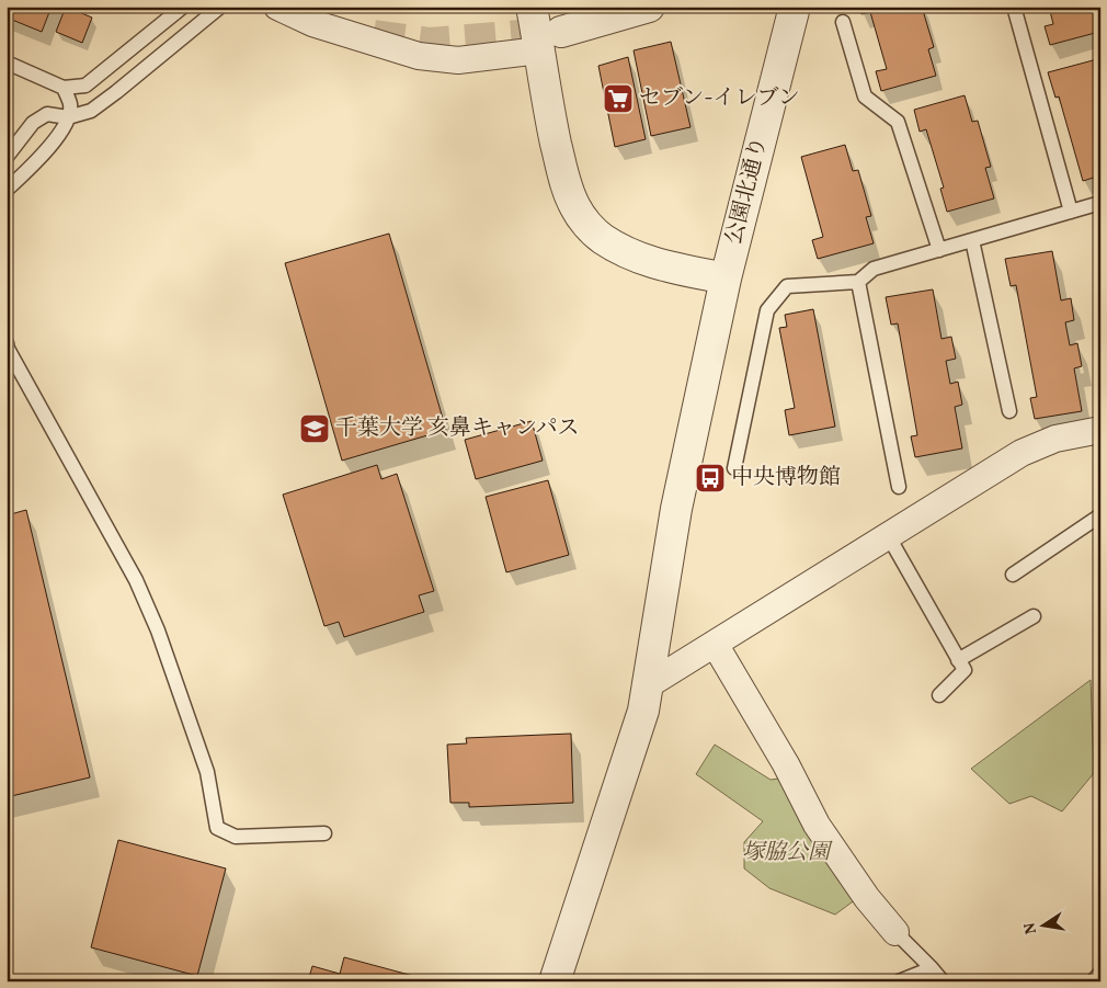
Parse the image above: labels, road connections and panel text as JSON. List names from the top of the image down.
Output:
{
  "streets": {
    "street": ["公園北通り"]
  },
  "parks": ["塚脇公園"],
  "places": {
    "supermarket": ["セブン-イレブン"],
    "school or university": ["千葉大学 亥鼻キャンパス"],
    "bus stop": ["中央博物館"]
  },
  "north": "left"
}
